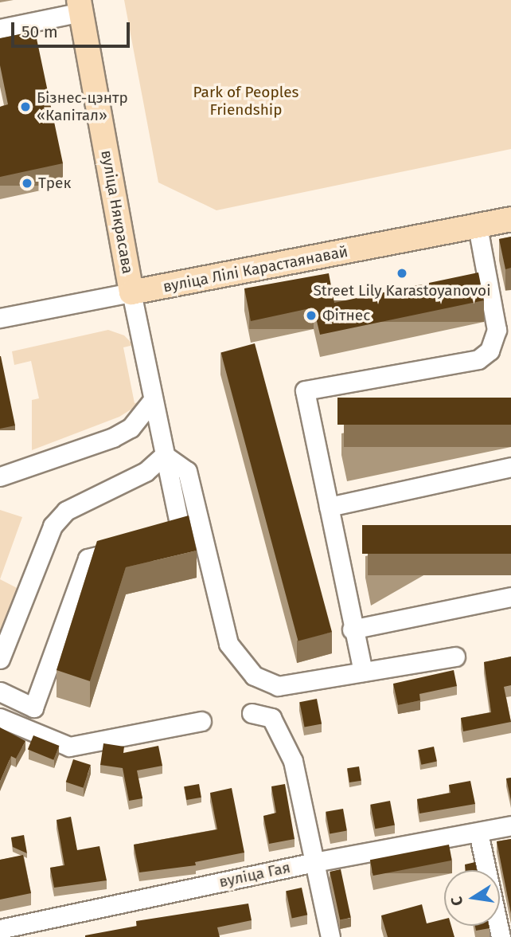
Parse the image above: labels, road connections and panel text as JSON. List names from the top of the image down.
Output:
{
  "streets": {
    "main road": ["вуліца Някрасава", "вуліца Лілі Карастаянавай"],
    "street": ["вуліца Гая"]
  },
  "crossings": [
    ["вуліца Някрасава", "вуліца Лілі Карастаянавай"]
  ],
  "parks": ["Park of Peoples Friendship"],
  "places": [
    "Бізнес-цэнтр «Капітал»",
    "Трек",
    "Street Lily Karastoyanovoi",
    "Фітнес"
  ],
  "scale_bar": "50 m",
  "north": "left"
}
